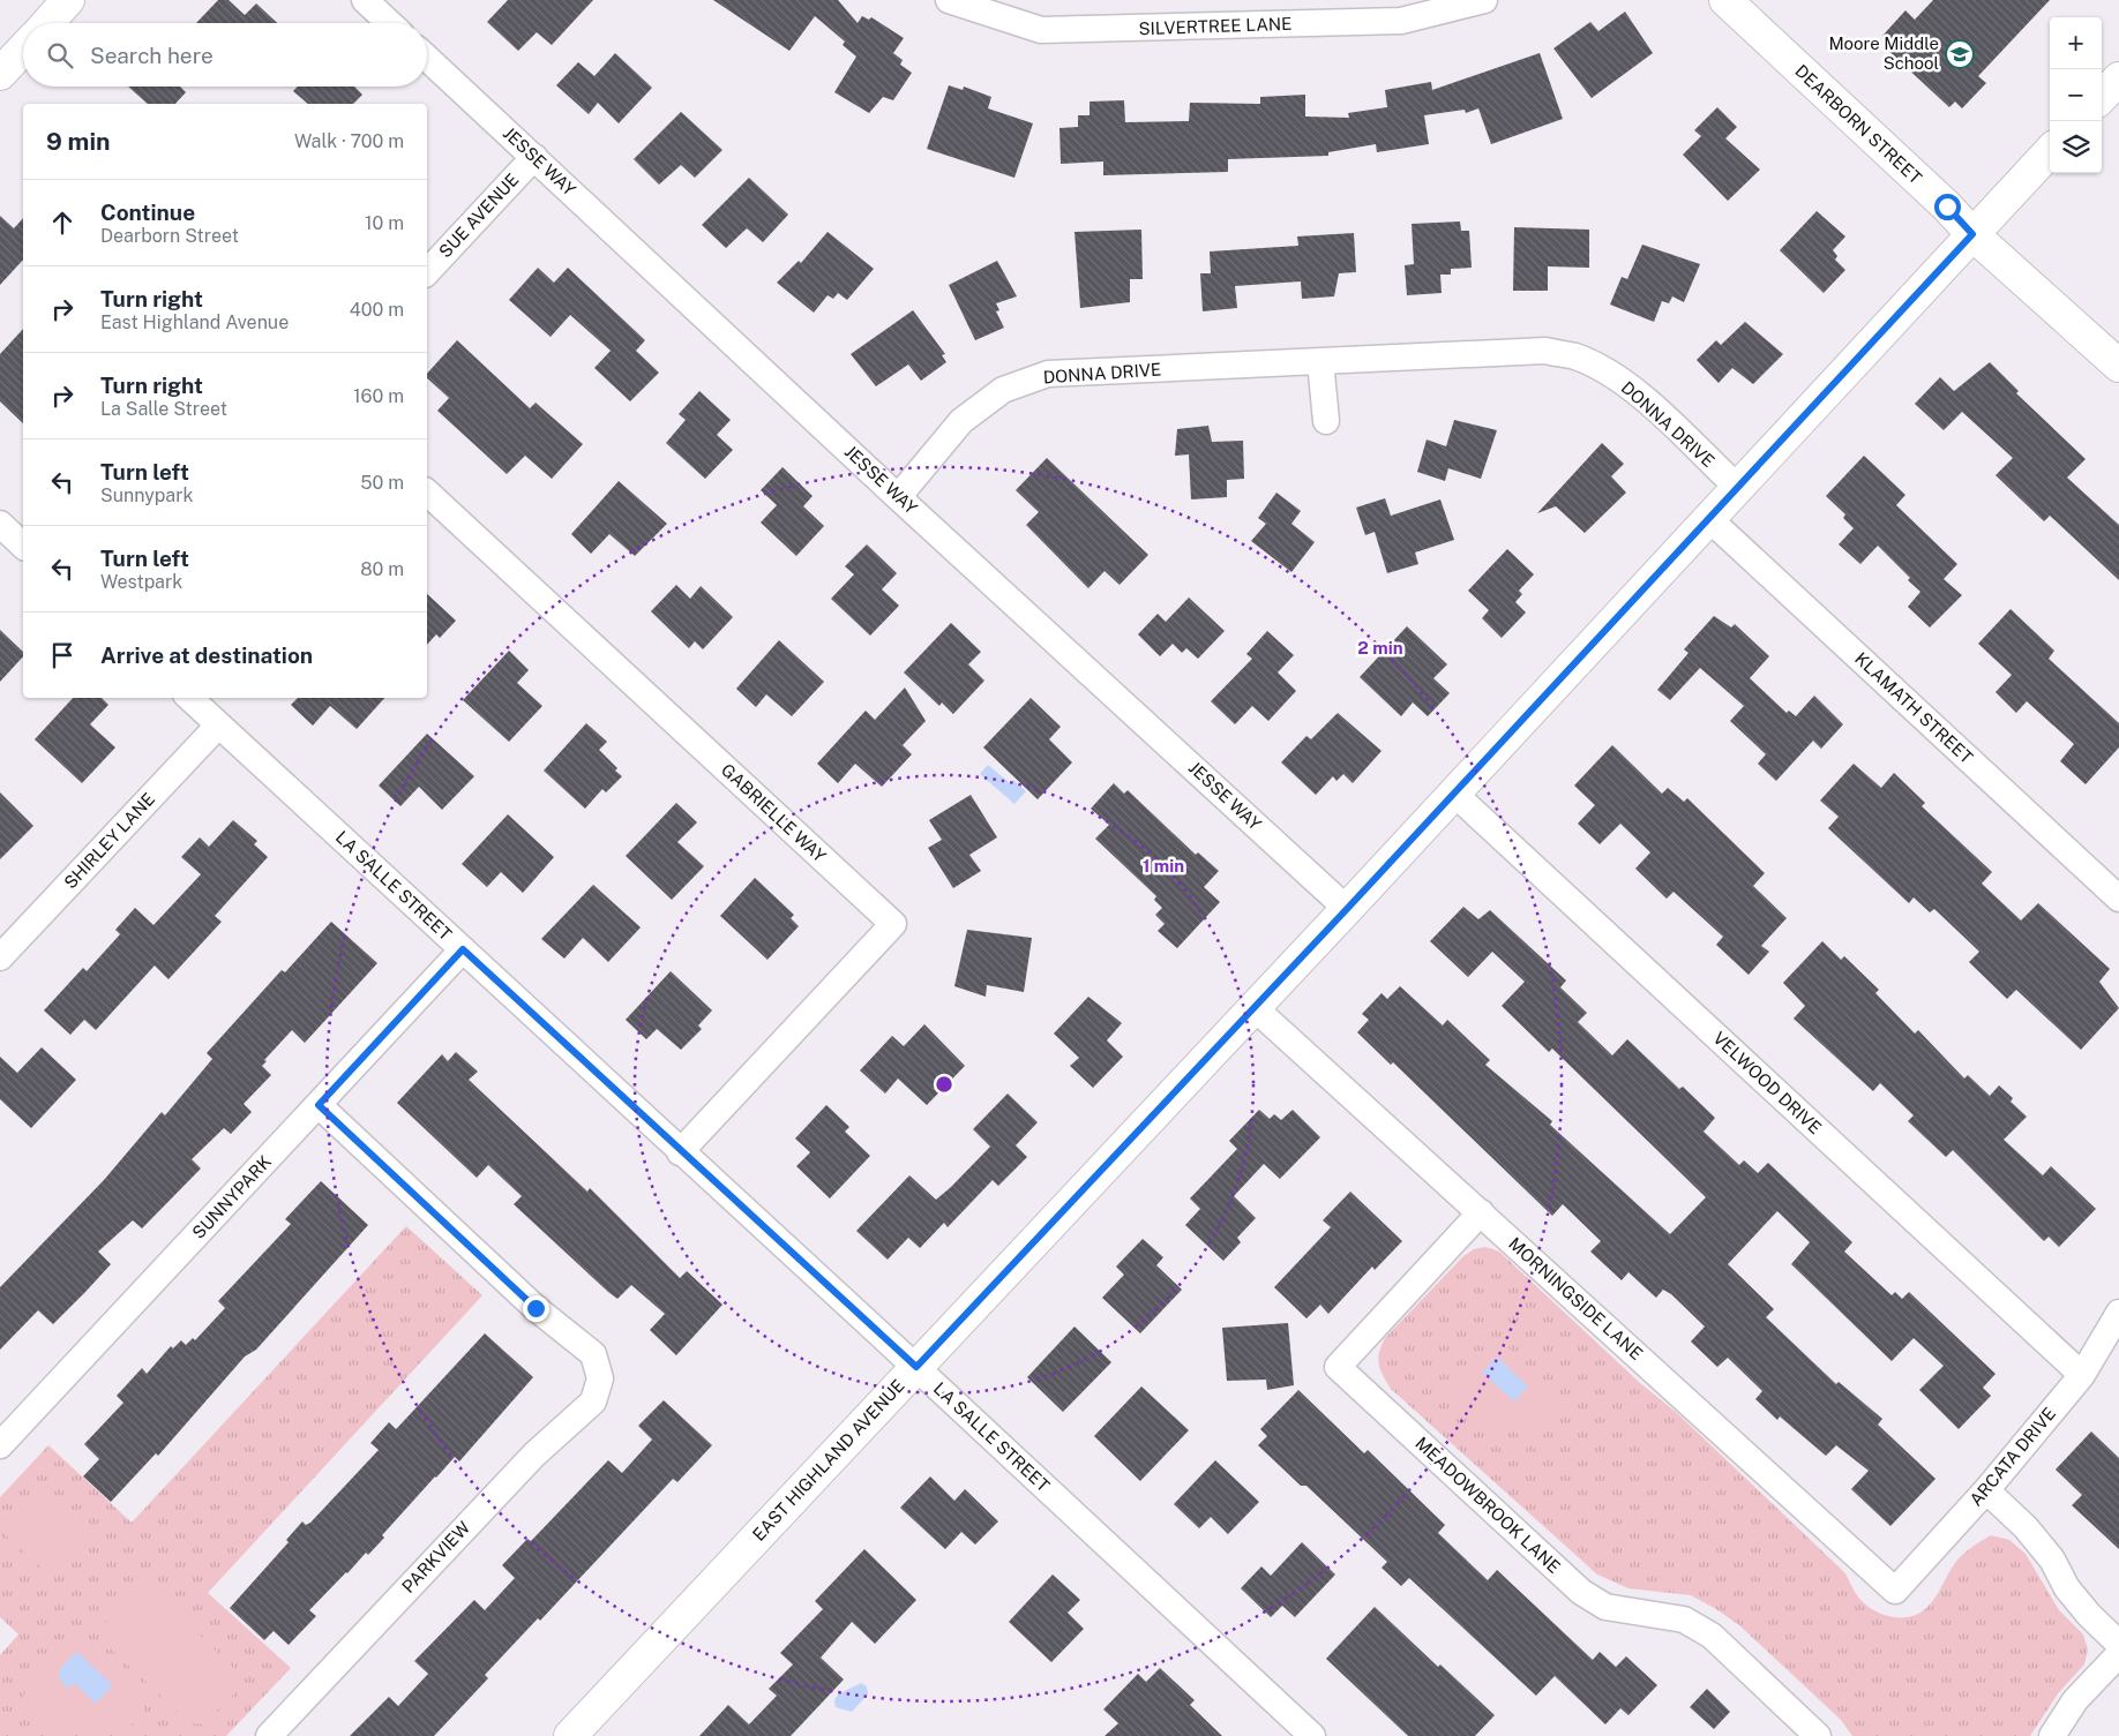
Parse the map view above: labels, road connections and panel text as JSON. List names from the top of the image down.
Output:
{
  "streets": {
    "street": [
      "SILVERTREE LANE",
      "DEARBORN STREET",
      "JESSE WAY",
      "SUE AVENUE",
      "DONNA DRIVE",
      "KLAMATH STREET",
      "GABRIELLE WAY",
      "SHIRLEY LANE",
      "LA SALLE STREET",
      "VELWOOD DRIVE",
      "SUNNYPARK",
      "MORNINGSIDE LANE",
      "ARCATA DRIVE",
      "EAST HIGHLAND AVENUE",
      "MEADOWBROOK LANE",
      "PARKVIEW"
    ]
  },
  "crossings": [
    ["DEARBORN STREET", "EAST HIGHLAND AVENUE"],
    ["JESSE WAY", "SUE AVENUE"],
    ["JESSE WAY", "DONNA DRIVE"],
    ["JESSE WAY", "EAST HIGHLAND AVENUE"],
    ["DONNA DRIVE", "EAST HIGHLAND AVENUE"],
    ["KLAMATH STREET", "EAST HIGHLAND AVENUE"],
    ["GABRIELLE WAY", "LA SALLE STREET"],
    ["SHIRLEY LANE", "LA SALLE STREET"],
    ["LA SALLE STREET", "SUNNYPARK"],
    ["LA SALLE STREET", "EAST HIGHLAND AVENUE"],
    ["VELWOOD DRIVE", "ARCATA DRIVE"],
    ["VELWOOD DRIVE", "EAST HIGHLAND AVENUE"],
    ["SUNNYPARK", "PARKVIEW"],
    ["MORNINGSIDE LANE", "ARCATA DRIVE"],
    ["MORNINGSIDE LANE", "EAST HIGHLAND AVENUE"],
    ["MORNINGSIDE LANE", "MEADOWBROOK LANE"]
  ],
  "places": {
    "school or university": ["Moore Middle School"]
  },
  "page": {
    "map_buttons": ["+", "−"],
    "search": "Search here",
    "heading": ["9 min", "Walk · 700 m"],
    "list": [
      ["Continue", "Dearborn Street", "10 m"],
      ["Turn right", "East Highland Avenue", "400 m"],
      ["Turn right", "La Salle Street", "160 m"],
      ["Turn left", "Sunnypark", "50 m"],
      ["Turn left", "Westpark", "80 m"],
      "Arrive at destination"
    ]
  },
  "rings": ["2 min", "1 min"]
}
